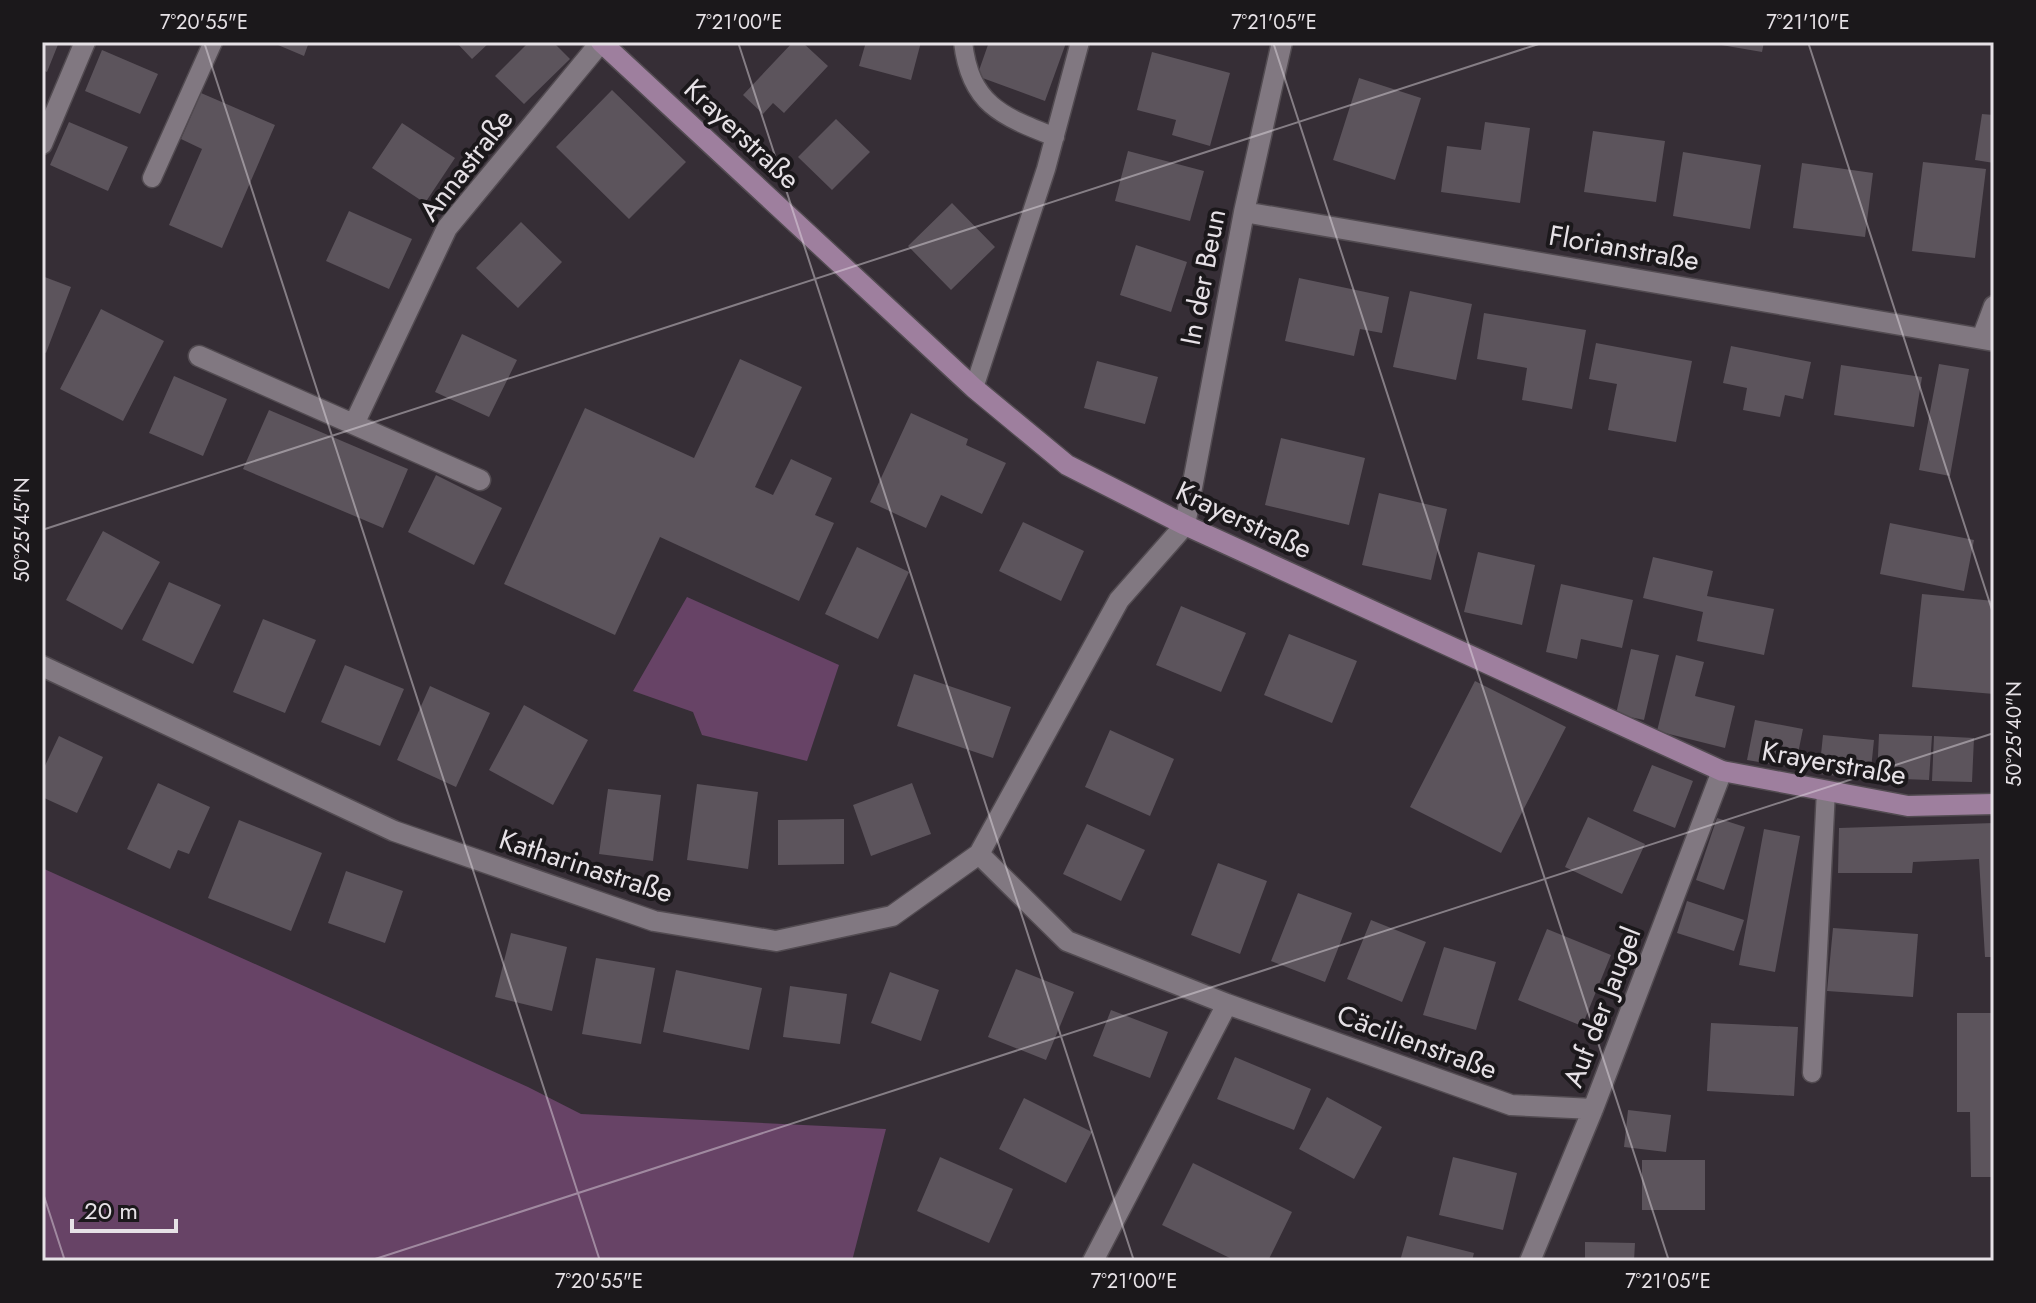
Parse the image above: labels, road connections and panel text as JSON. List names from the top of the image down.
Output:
{
  "streets": {
    "street": [
      "Krayerstraße",
      "Annastraße",
      "Florianstraße",
      "In der Beun",
      "Katharinastraße",
      "Auf der Jaugel",
      "Cäcilienstraße"
    ]
  },
  "crossings": [
    ["Krayerstraße", "Annastraße"],
    ["Krayerstraße", "In der Beun"],
    ["Krayerstraße", "Katharinastraße"],
    ["Krayerstraße", "Auf der Jaugel"],
    ["Florianstraße", "In der Beun"],
    ["In der Beun", "Katharinastraße"],
    ["Katharinastraße", "Cäcilienstraße"],
    ["Auf der Jaugel", "Cäcilienstraße"]
  ],
  "scale_bar": "20 m",
  "coordinates": [
    "7°20'55\"E",
    "7°21'00\"E",
    "7°21'05\"E",
    "7°21'10\"E",
    "50°25'45\"N",
    "50°25'40\"N"
  ]
}
